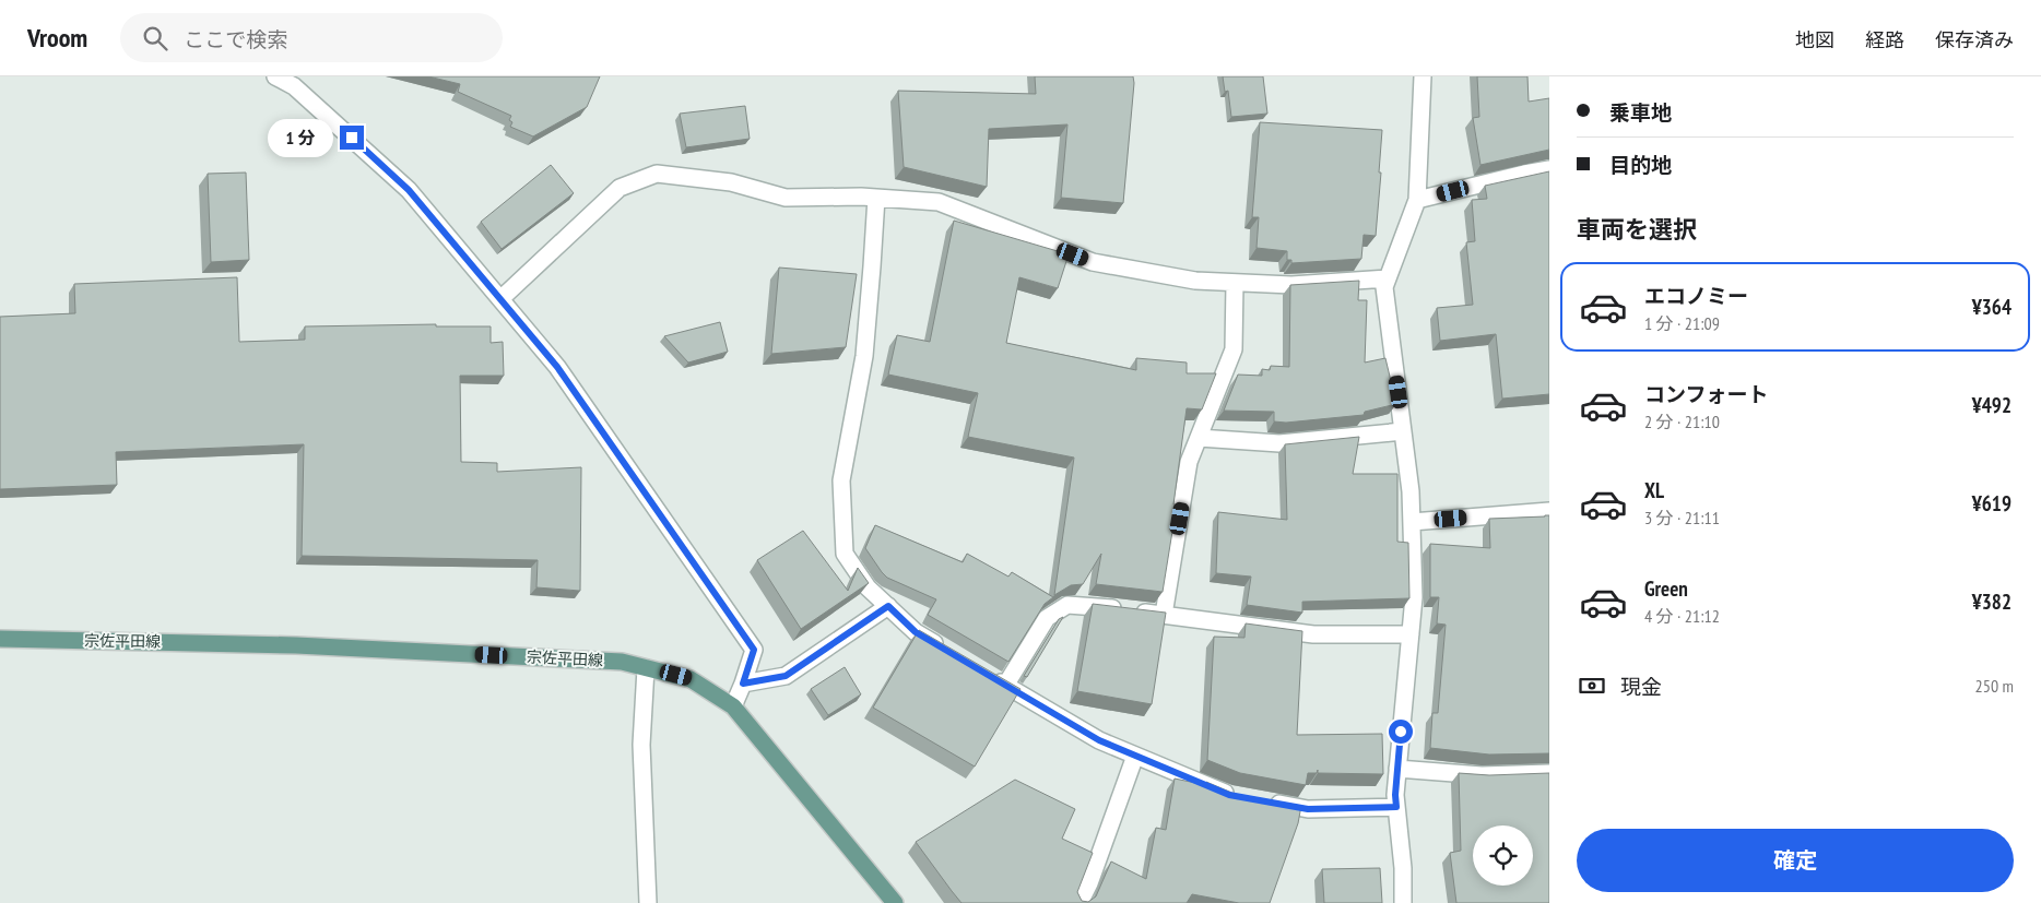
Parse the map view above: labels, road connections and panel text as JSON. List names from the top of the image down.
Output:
{
  "streets": {
    "main road": ["宗佐平田線"]
  },
  "page": {
    "header": "Vroom",
    "search": "ここで検索",
    "nav": ["地図", "経路", "保存済み"],
    "banner": ["乗車地", "目的地"],
    "bubble": "1 分",
    "heading": "車両を選択",
    "list": [
      {
        "name": "エコノミー",
        "note": "1 分 · 21:09",
        "value": "¥364"
      },
      {
        "name": "コンフォート",
        "note": "2 分 · 21:10",
        "value": "¥492"
      },
      {
        "name": "XL",
        "note": "3 分 · 21:11",
        "value": "¥619"
      },
      {
        "name": "Green",
        "note": "4 分 · 21:12",
        "value": "¥382"
      }
    ],
    "pay": ["現金", "250 m"],
    "buttons": "確定"
  }
}
